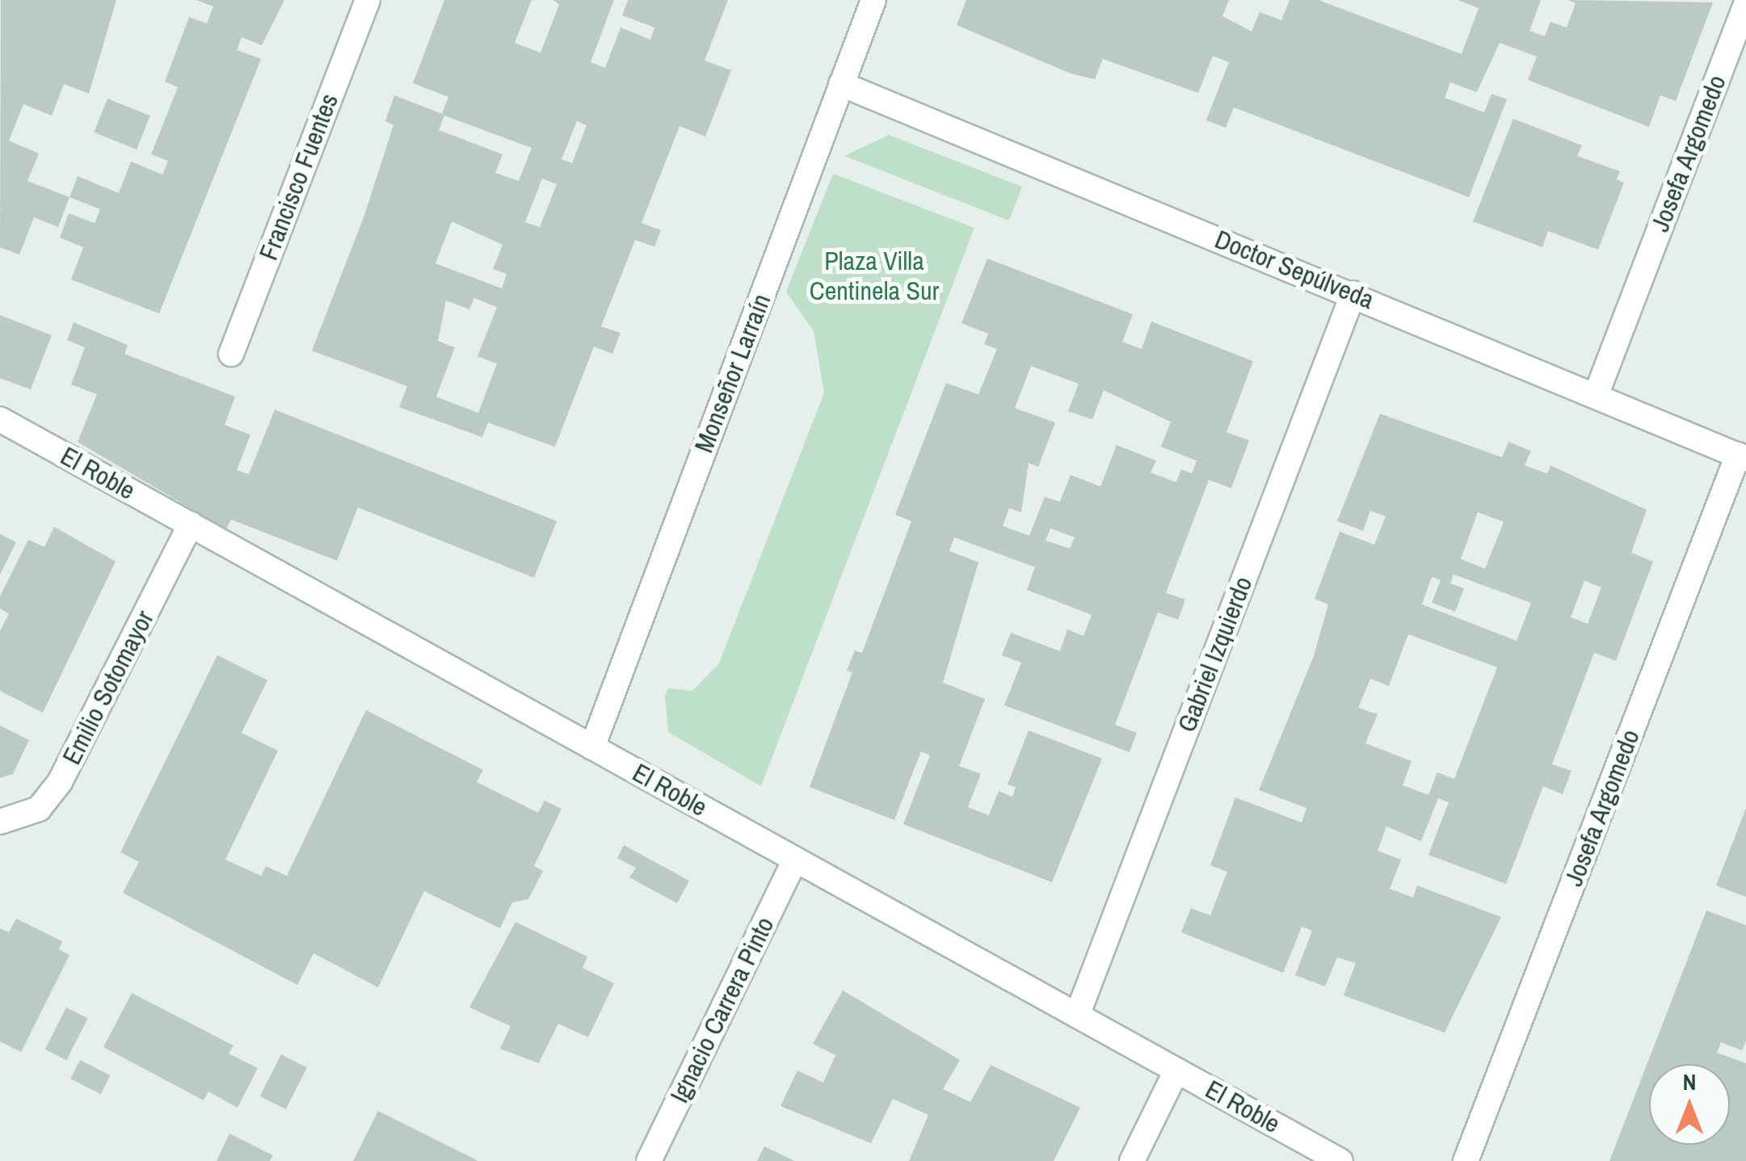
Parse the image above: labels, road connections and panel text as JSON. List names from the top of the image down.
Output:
{
  "streets": {
    "street": [
      "Josefa Argomedo",
      "Francisco Fuentes",
      "Doctor Sepúlveda",
      "Monseñor Larraín",
      "El Roble",
      "Gabriel Izquierdo",
      "Emilio Sotomayor",
      "Ignacio Carrera Pinto"
    ]
  },
  "crossings": [
    ["Josefa Argomedo", "Doctor Sepúlveda"],
    ["Doctor Sepúlveda", "Monseñor Larraín"],
    ["Doctor Sepúlveda", "Gabriel Izquierdo"],
    ["Monseñor Larraín", "El Roble"],
    ["El Roble", "Gabriel Izquierdo"],
    ["El Roble", "Emilio Sotomayor"],
    ["El Roble", "Ignacio Carrera Pinto"]
  ],
  "parks": ["Plaza Villa Centinela Sur"],
  "north": "top"
}
